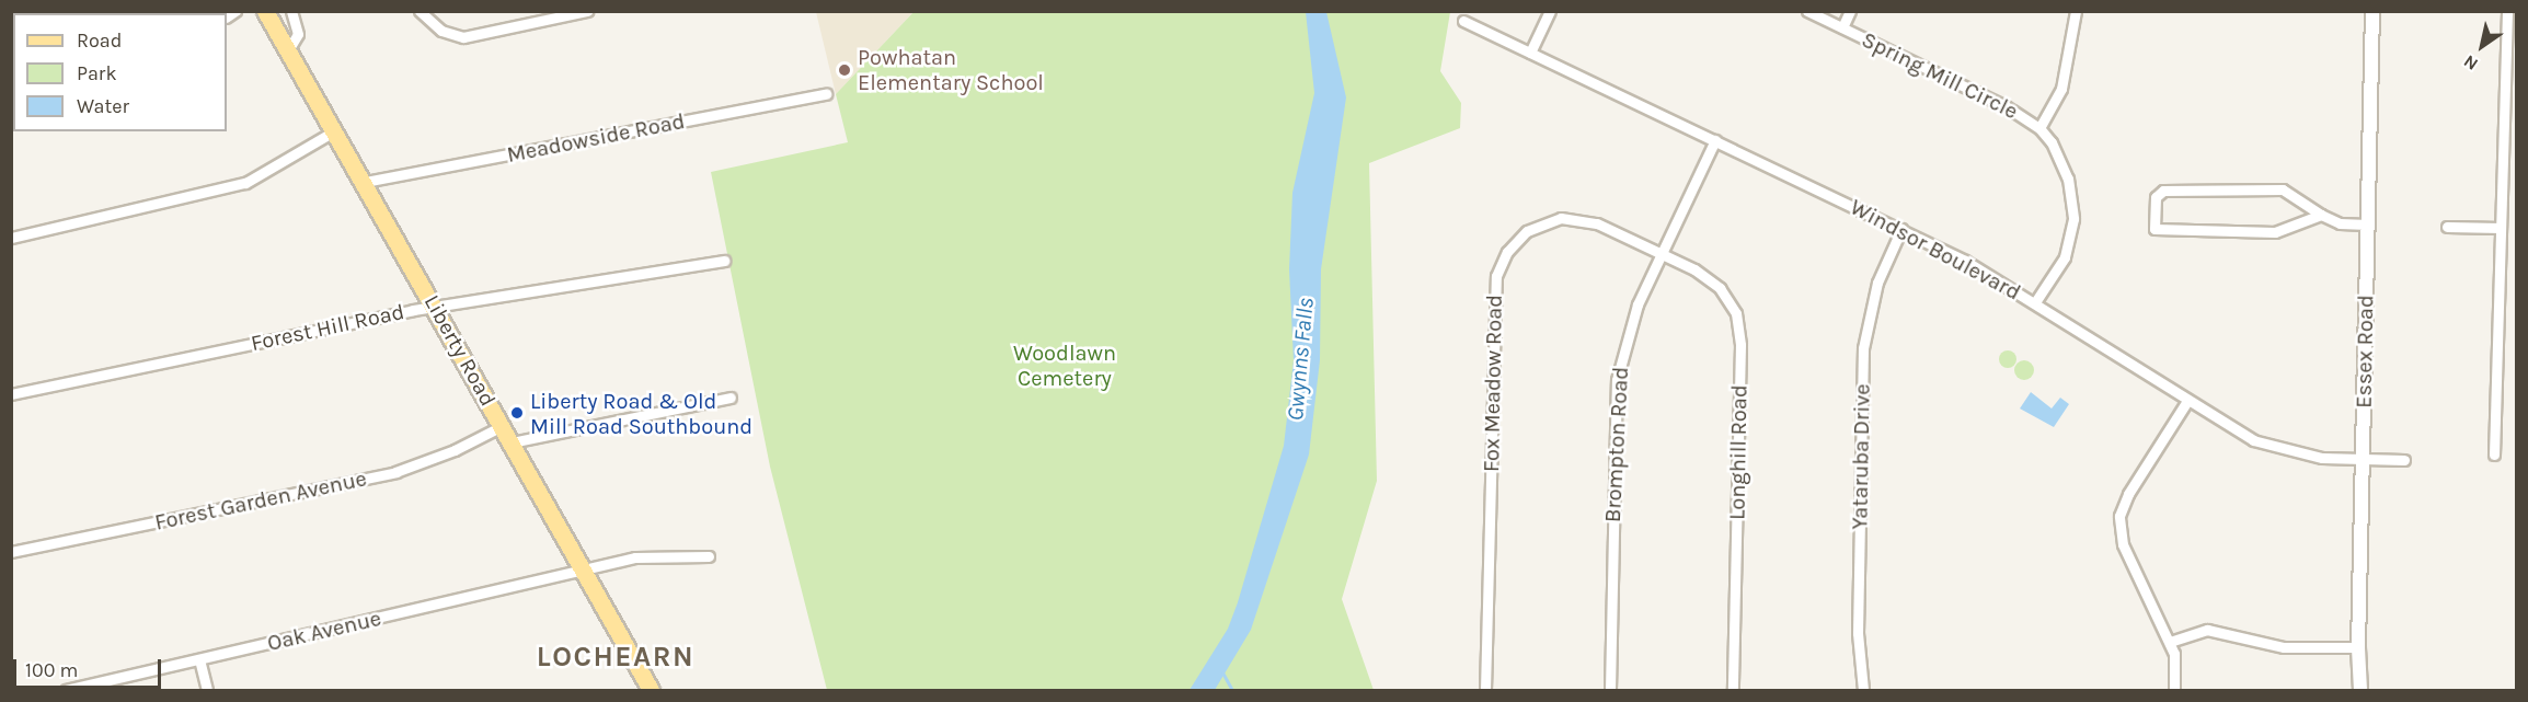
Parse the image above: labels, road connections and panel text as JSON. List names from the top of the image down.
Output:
{
  "streets": {
    "main road": ["Liberty Road"],
    "street": [
      "Spring Mill Circle",
      "Meadowside Road",
      "Windsor Boulevard",
      "Forest Hill Road",
      "Essex Road",
      "Fox Meadow Road",
      "Brompton Road",
      "Longhill Road",
      "Yataruba Drive",
      "Forest Garden Avenue",
      "Oak Avenue"
    ]
  },
  "crossings": [
    ["Spring Mill Circle", "Windsor Boulevard"],
    ["Meadowside Road", "Liberty Road"],
    ["Windsor Boulevard", "Essex Road"],
    ["Windsor Boulevard", "Brompton Road"],
    ["Windsor Boulevard", "Yataruba Drive"],
    ["Forest Hill Road", "Liberty Road"],
    ["Liberty Road", "Forest Garden Avenue"],
    ["Liberty Road", "Oak Avenue"],
    ["Fox Meadow Road", "Brompton Road"],
    ["Fox Meadow Road", "Longhill Road"],
    ["Brompton Road", "Longhill Road"]
  ],
  "districts": ["LOCHEARN"],
  "water": ["Gwynns Falls"],
  "parks": ["Woodlawn Cemetery"],
  "places": ["Powhatan Elementary School", "Liberty Road & Old Mill Road Southbound"],
  "legend": ["Road", "Park", "Water"],
  "scale_bar": "100 m",
  "north": "bottom left"
}
